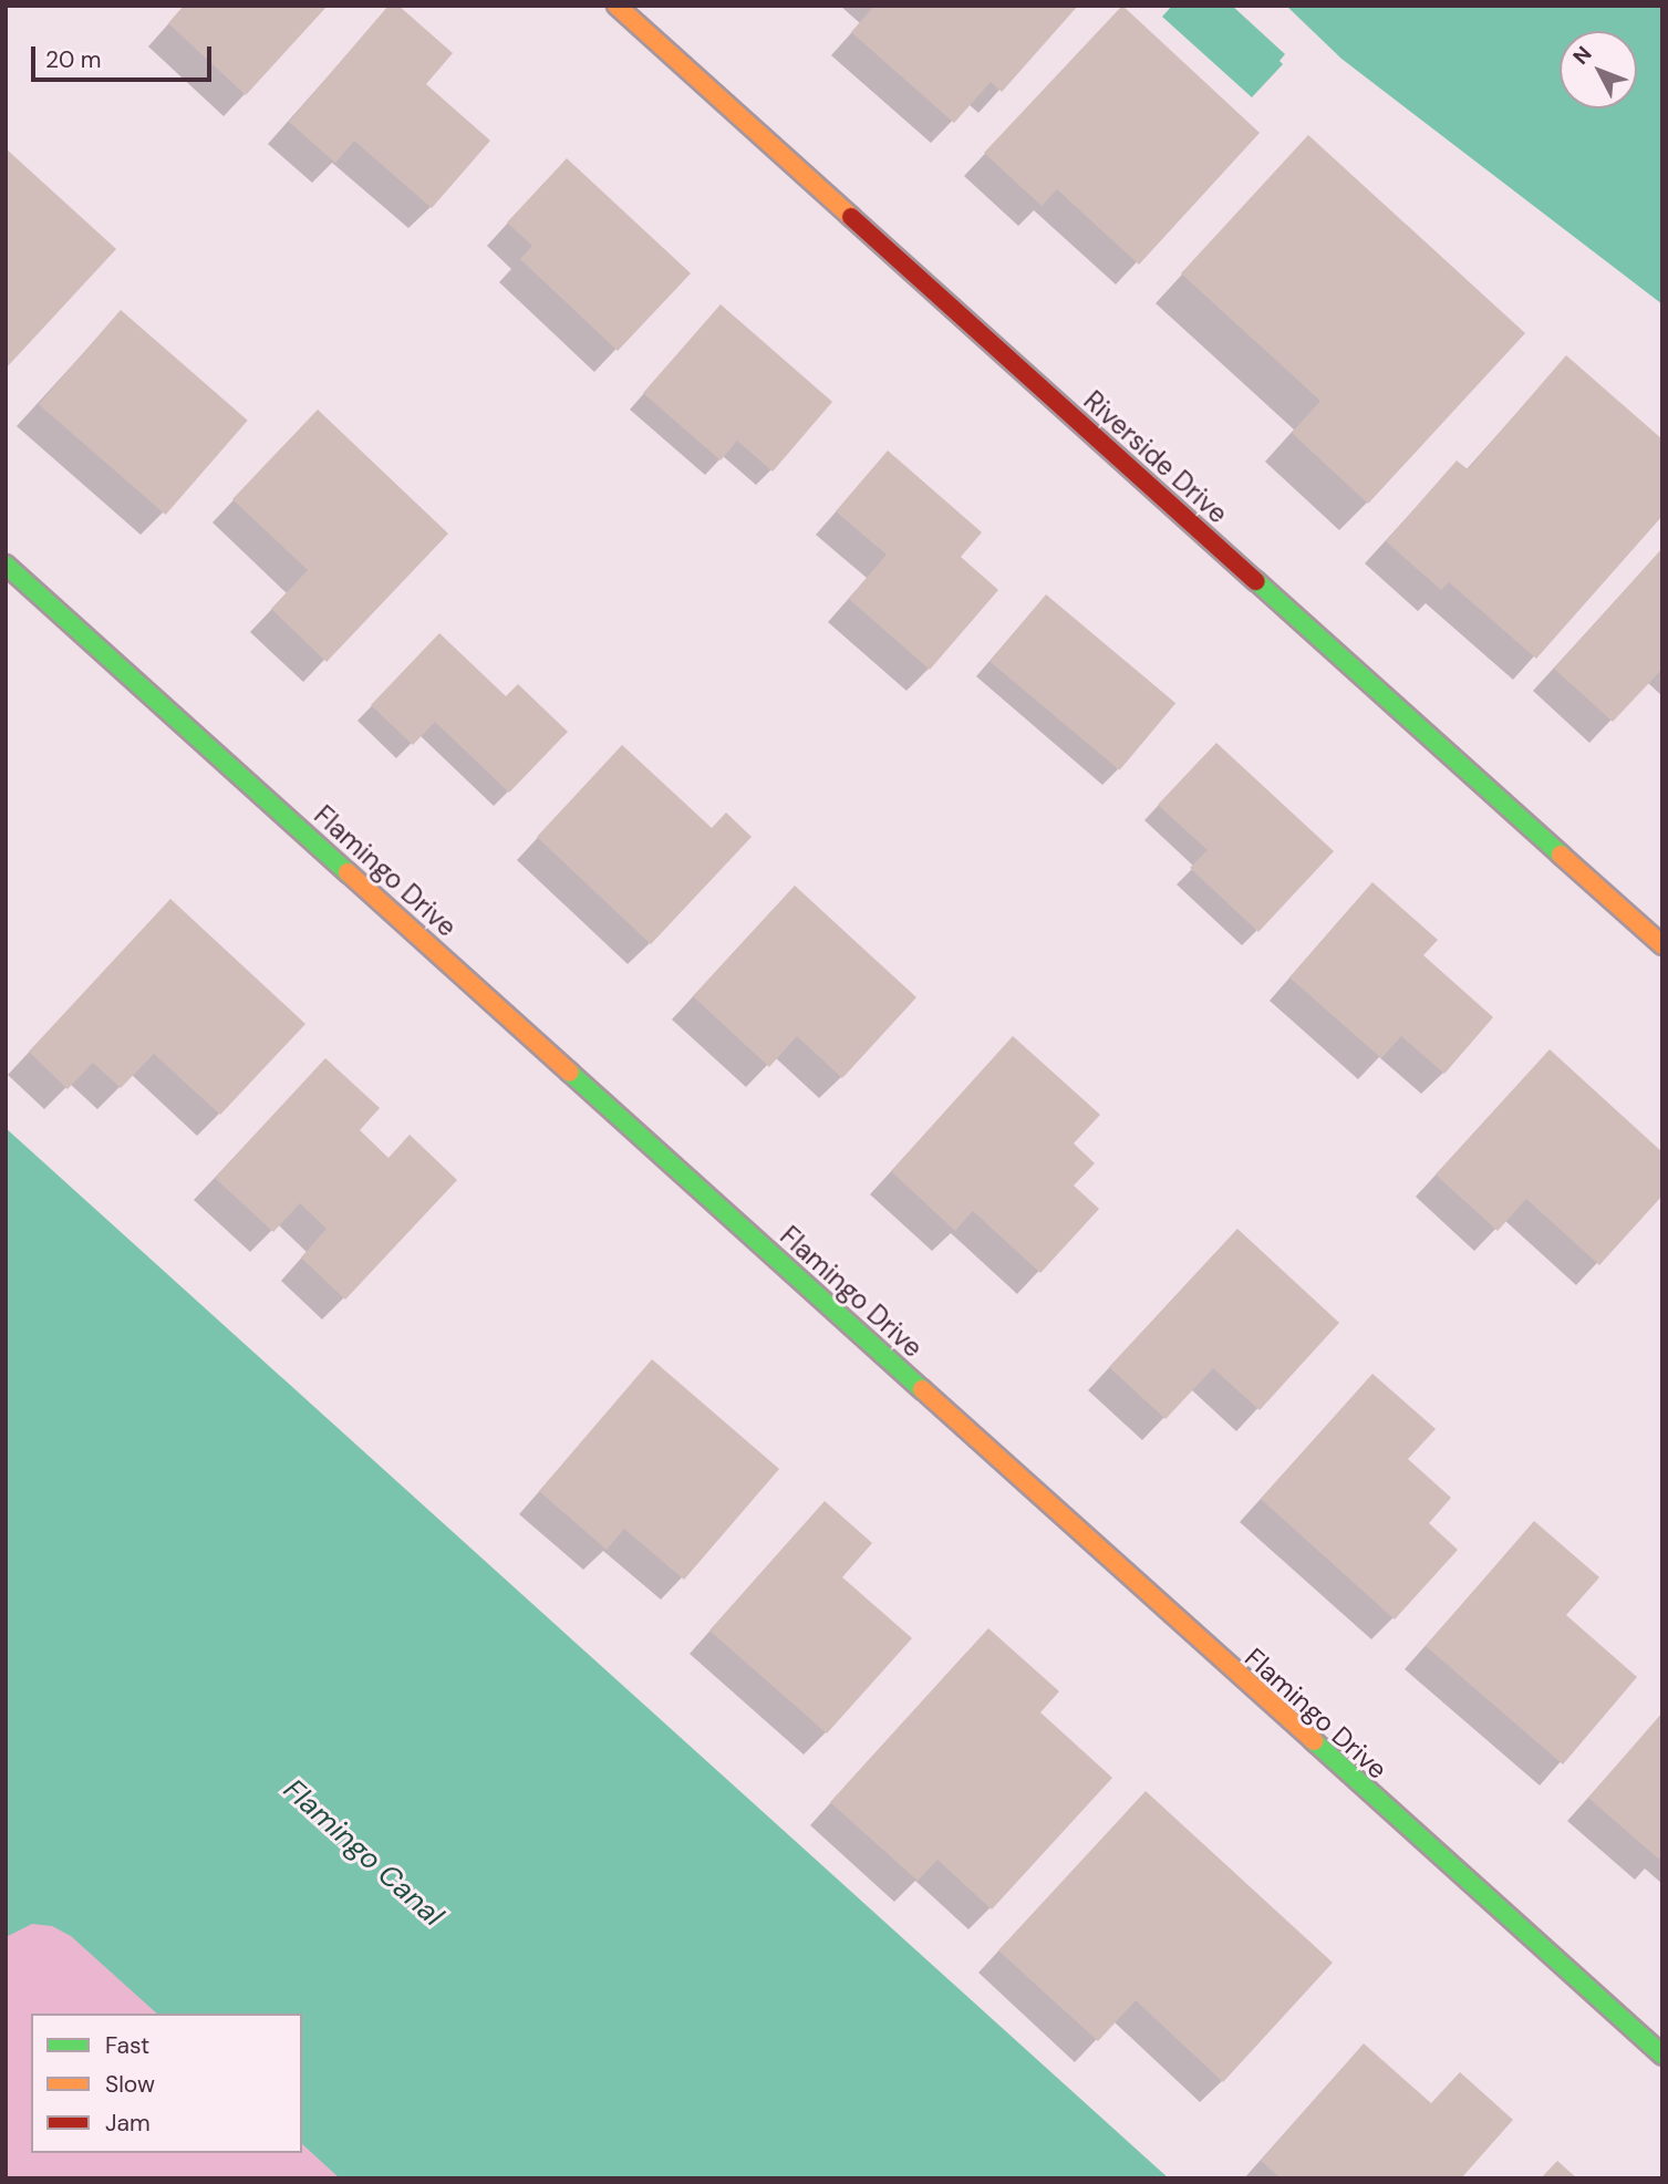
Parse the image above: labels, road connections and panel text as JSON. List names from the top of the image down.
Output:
{
  "streets": {
    "street": ["Riverside Drive", "Flamingo Drive"]
  },
  "water": ["Flamingo Canal"],
  "legend": ["Fast", "Slow", "Jam"],
  "scale_bar": "20 m",
  "north": "top left"
}
